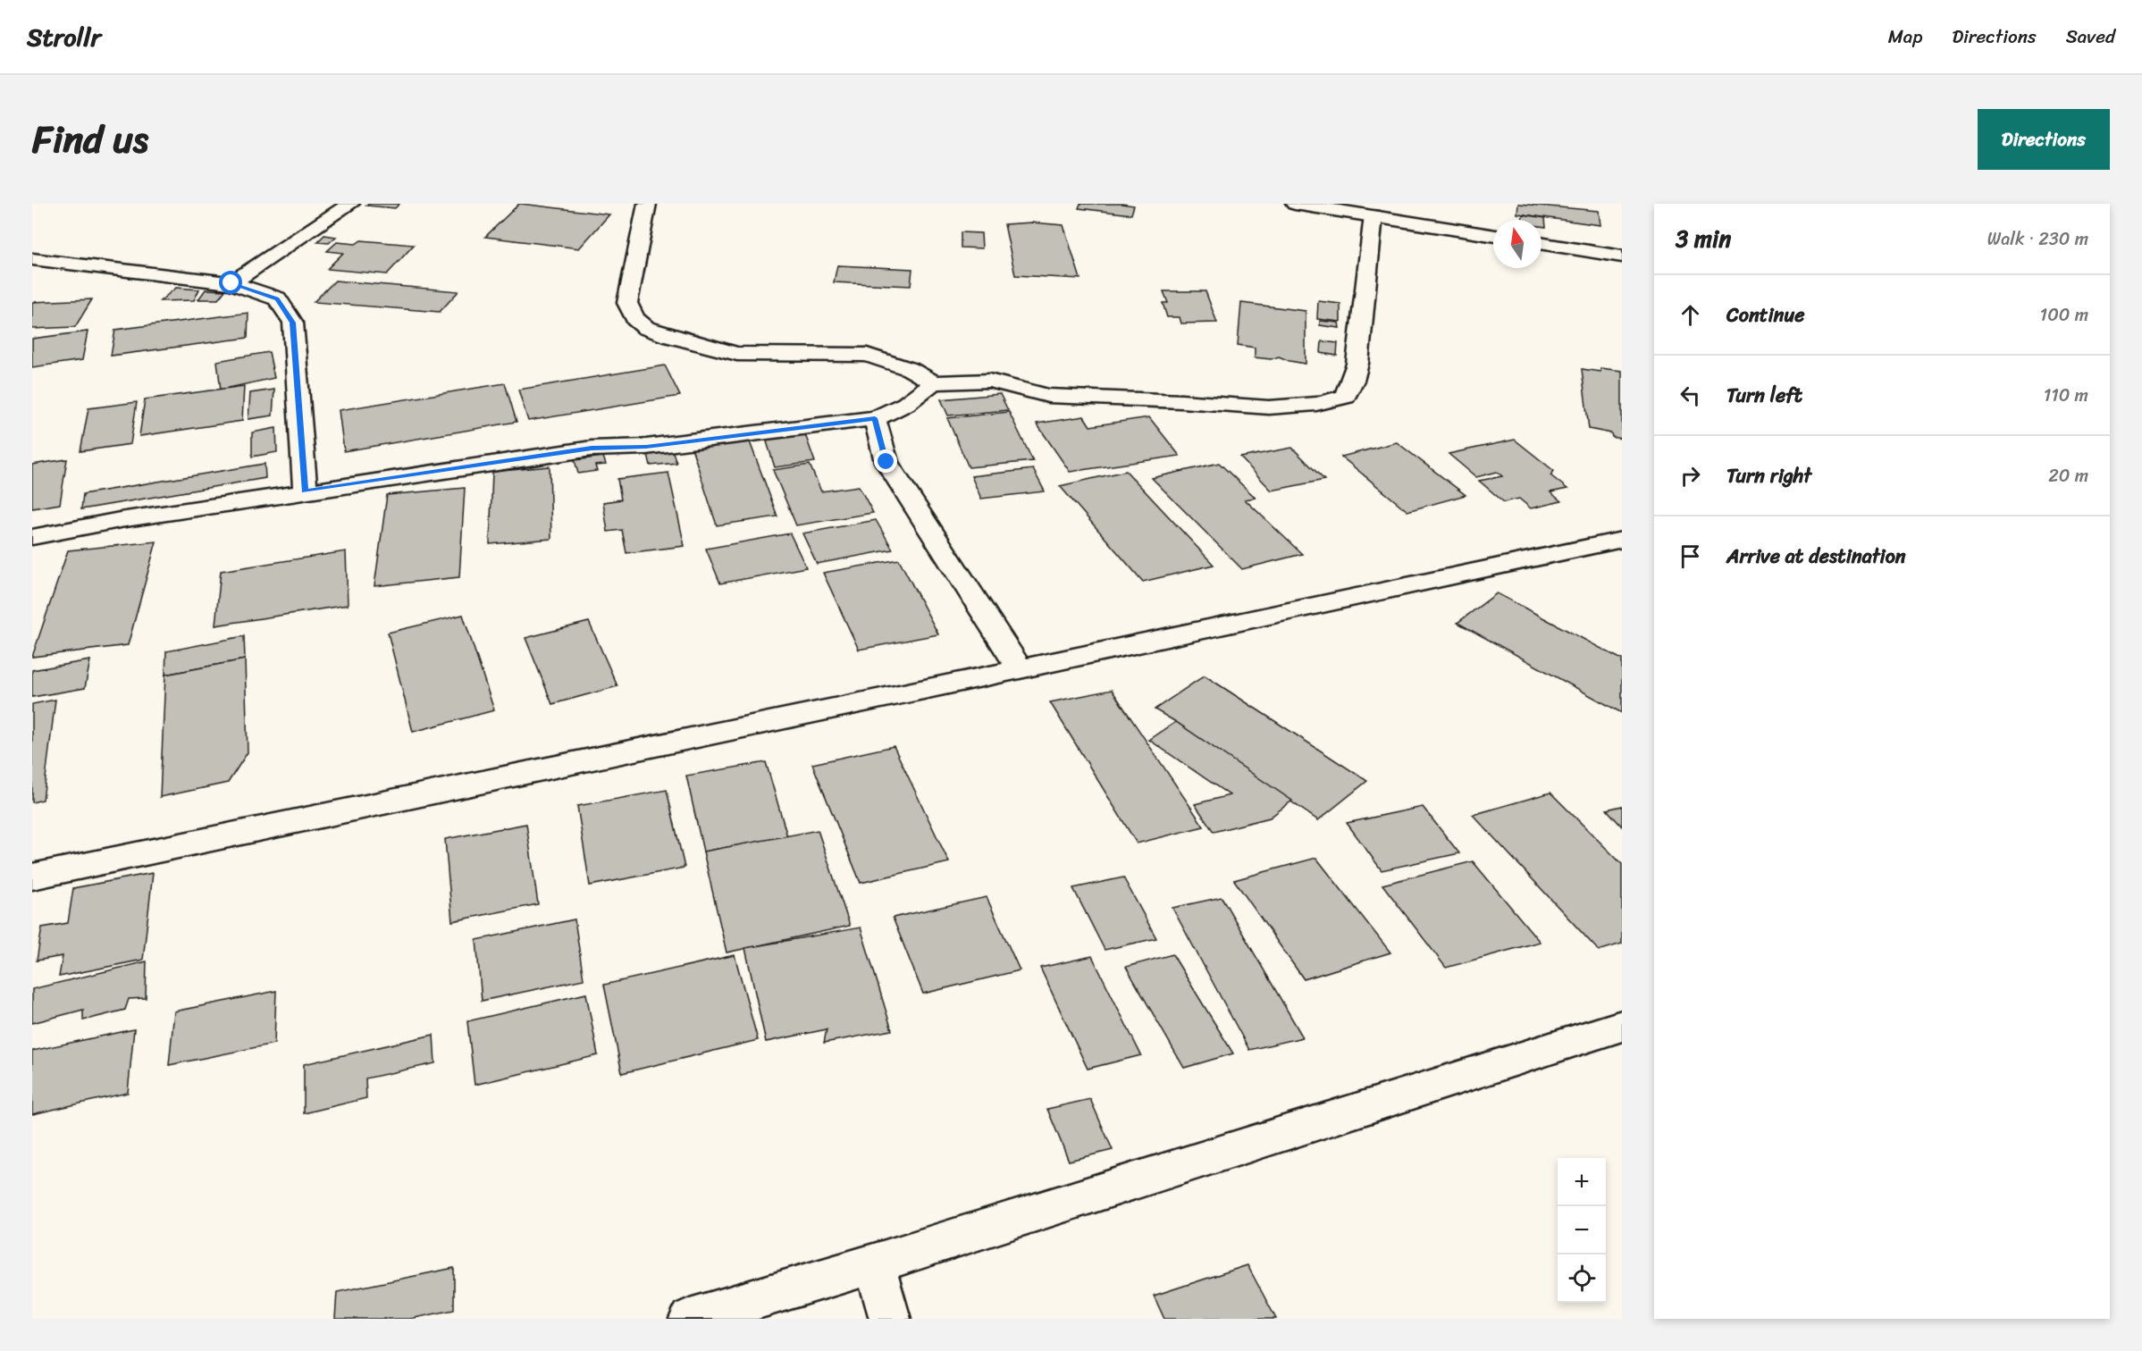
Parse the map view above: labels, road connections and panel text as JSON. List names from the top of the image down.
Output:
{
  "north": "top",
  "page": {
    "header": "Strollr",
    "nav": ["Map", "Directions", "Saved"],
    "title": "Find us",
    "buttons": "Directions",
    "heading": ["3 min", "Walk · 230 m"],
    "list": [
      ["Continue", "100 m"],
      ["Turn left", "110 m"],
      ["Turn right", "20 m"],
      "Arrive at destination"
    ],
    "map_buttons": ["+", "−"]
  }
}
